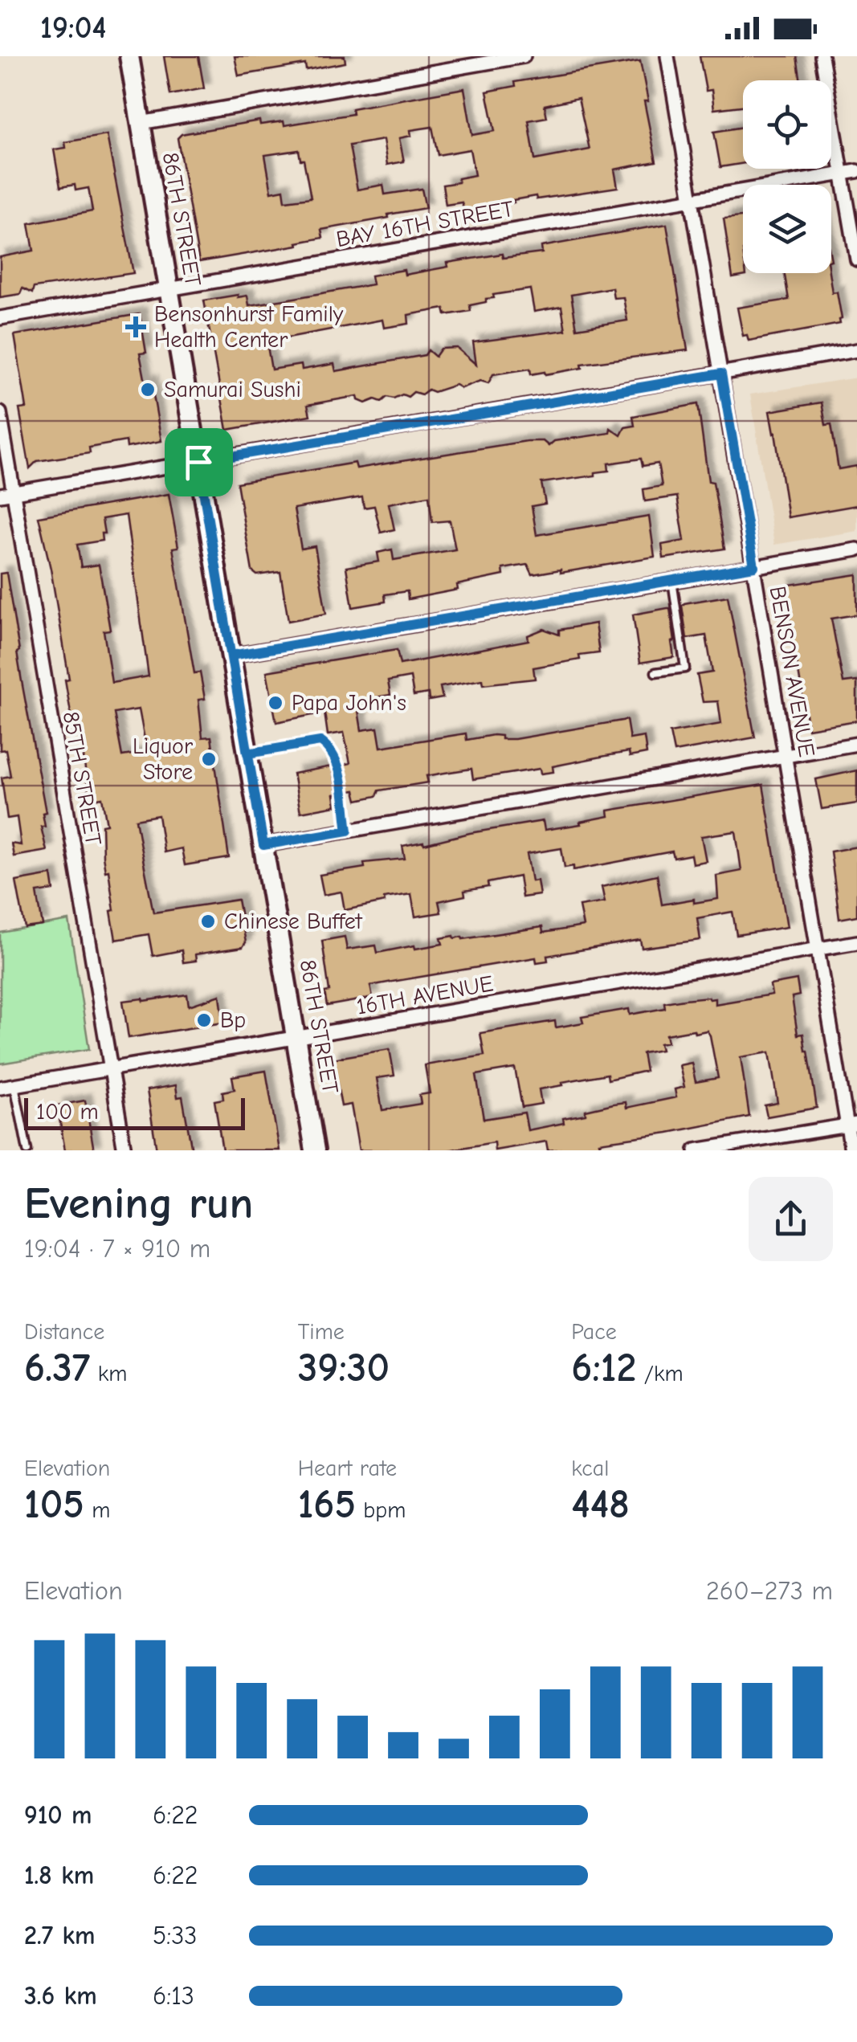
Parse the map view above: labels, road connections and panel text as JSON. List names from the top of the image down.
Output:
{
  "streets": {
    "main road": ["86TH STREET"],
    "street": [
      "BAY 16TH STREET",
      "BENSON AVENUE",
      "85TH STREET",
      "16TH AVENUE"
    ]
  },
  "crossings": [
    ["86TH STREET", "BAY 16TH STREET"],
    ["86TH STREET", "16TH AVENUE"],
    ["BAY 16TH STREET", "BENSON AVENUE"],
    ["BENSON AVENUE", "16TH AVENUE"],
    ["85TH STREET", "16TH AVENUE"]
  ],
  "places": {
    "health": ["Bensonhurst Family Health Center"],
    "other": [
      "Samurai Sushi",
      "Papa John's",
      "Liquor Store",
      "Chinese Buffet",
      "Bp"
    ]
  },
  "scale_bar": "100 m",
  "page": {
    "status": "19:04",
    "scale": "100 m",
    "heading": ["Evening run", "19:04 · 7 × 910 m"],
    "stats": [
      ["Distance", "6.37 km"],
      ["Time", "39:30"],
      ["Pace", "6:12 /km"],
      ["Elevation", "105 m"],
      ["Heart rate", "165 bpm"],
      ["kcal", "448"]
    ],
    "chart": ["Elevation", "260–273 m"],
    "list": [
      {
        "name": "910 m",
        "note": "6:22"
      },
      {
        "name": "1.8 km",
        "note": "6:22"
      },
      {
        "name": "2.7 km",
        "note": "5:33"
      },
      {
        "name": "3.6 km",
        "note": "6:13"
      }
    ]
  }
}
